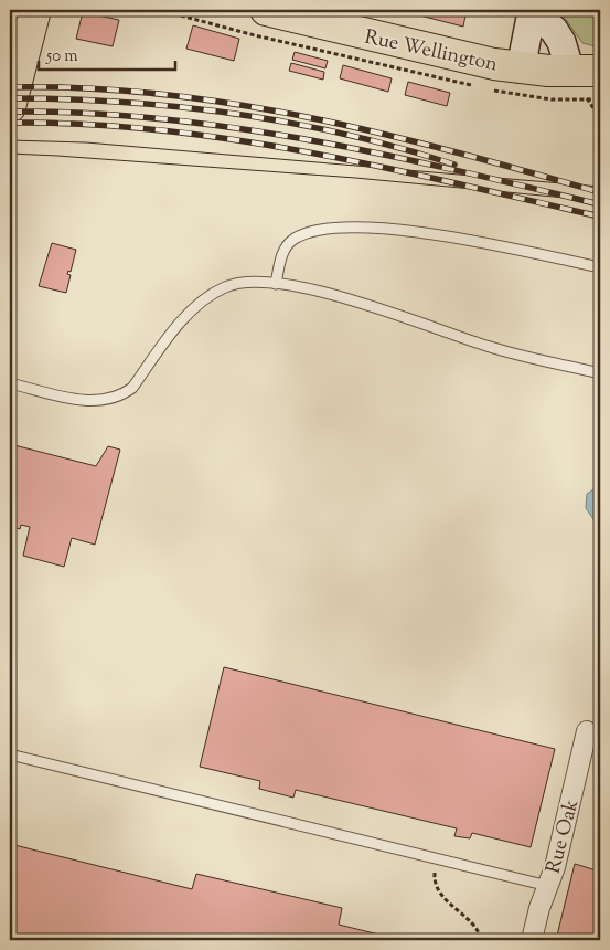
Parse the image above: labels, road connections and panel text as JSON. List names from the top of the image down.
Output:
{
  "streets": {
    "main road": ["Rue Wellington"],
    "street": ["Rue Oak"]
  },
  "scale_bar": "50 m"
}
